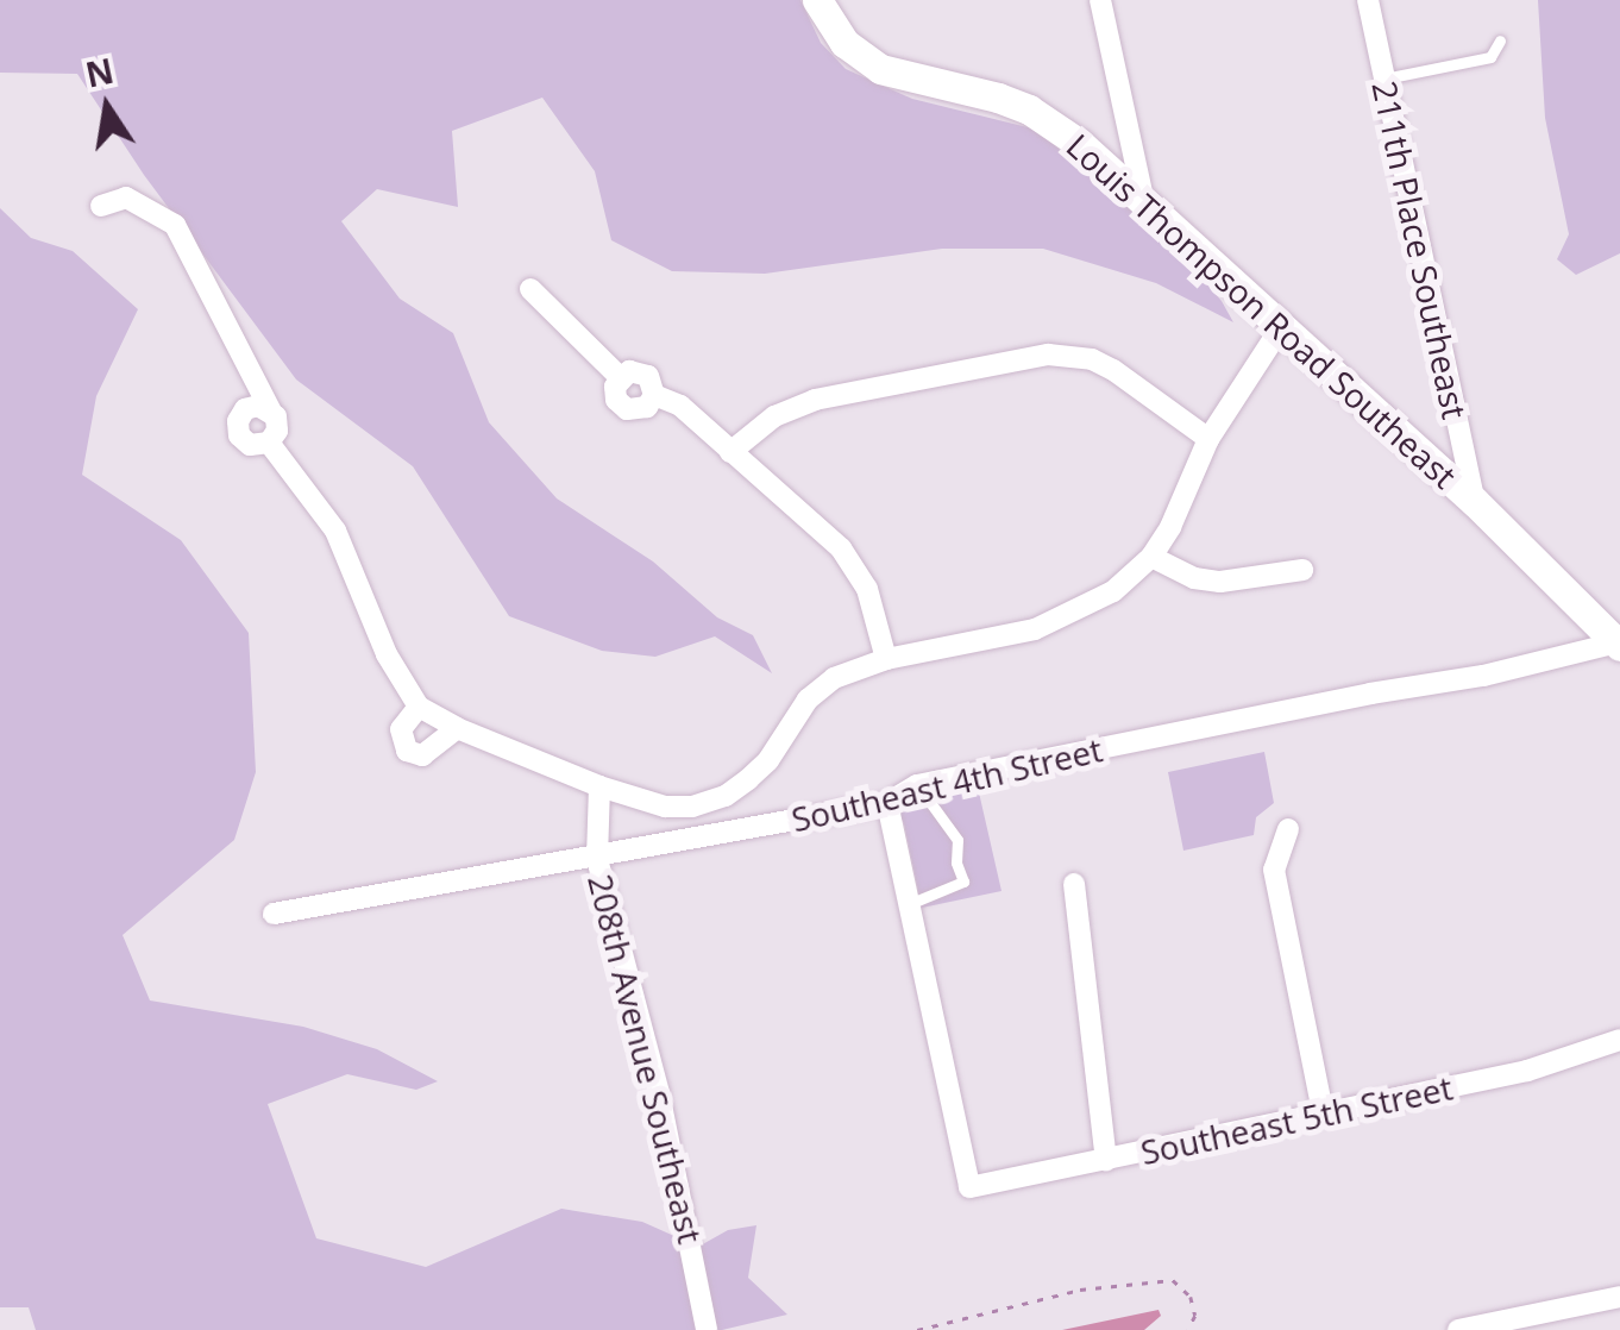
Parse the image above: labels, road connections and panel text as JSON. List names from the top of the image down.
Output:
{
  "streets": {
    "street": [
      "211th Place Southeast",
      "Louis Thompson Road Southeast",
      "Southeast 4th Street",
      "208th Avenue Southeast",
      "Southeast 5th Street"
    ]
  },
  "crossings": [
    ["211th Place Southeast", "Louis Thompson Road Southeast"],
    ["Louis Thompson Road Southeast", "Southeast 4th Street"],
    ["Southeast 4th Street", "208th Avenue Southeast"]
  ],
  "north": "top"
}
